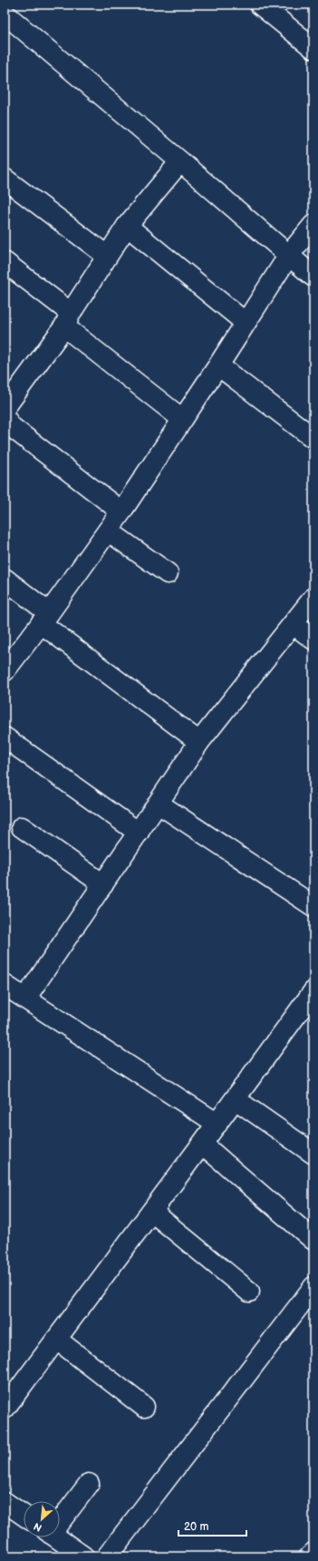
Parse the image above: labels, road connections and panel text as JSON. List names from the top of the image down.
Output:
{
  "scale_bar": "20 m",
  "north": "bottom left"
}
